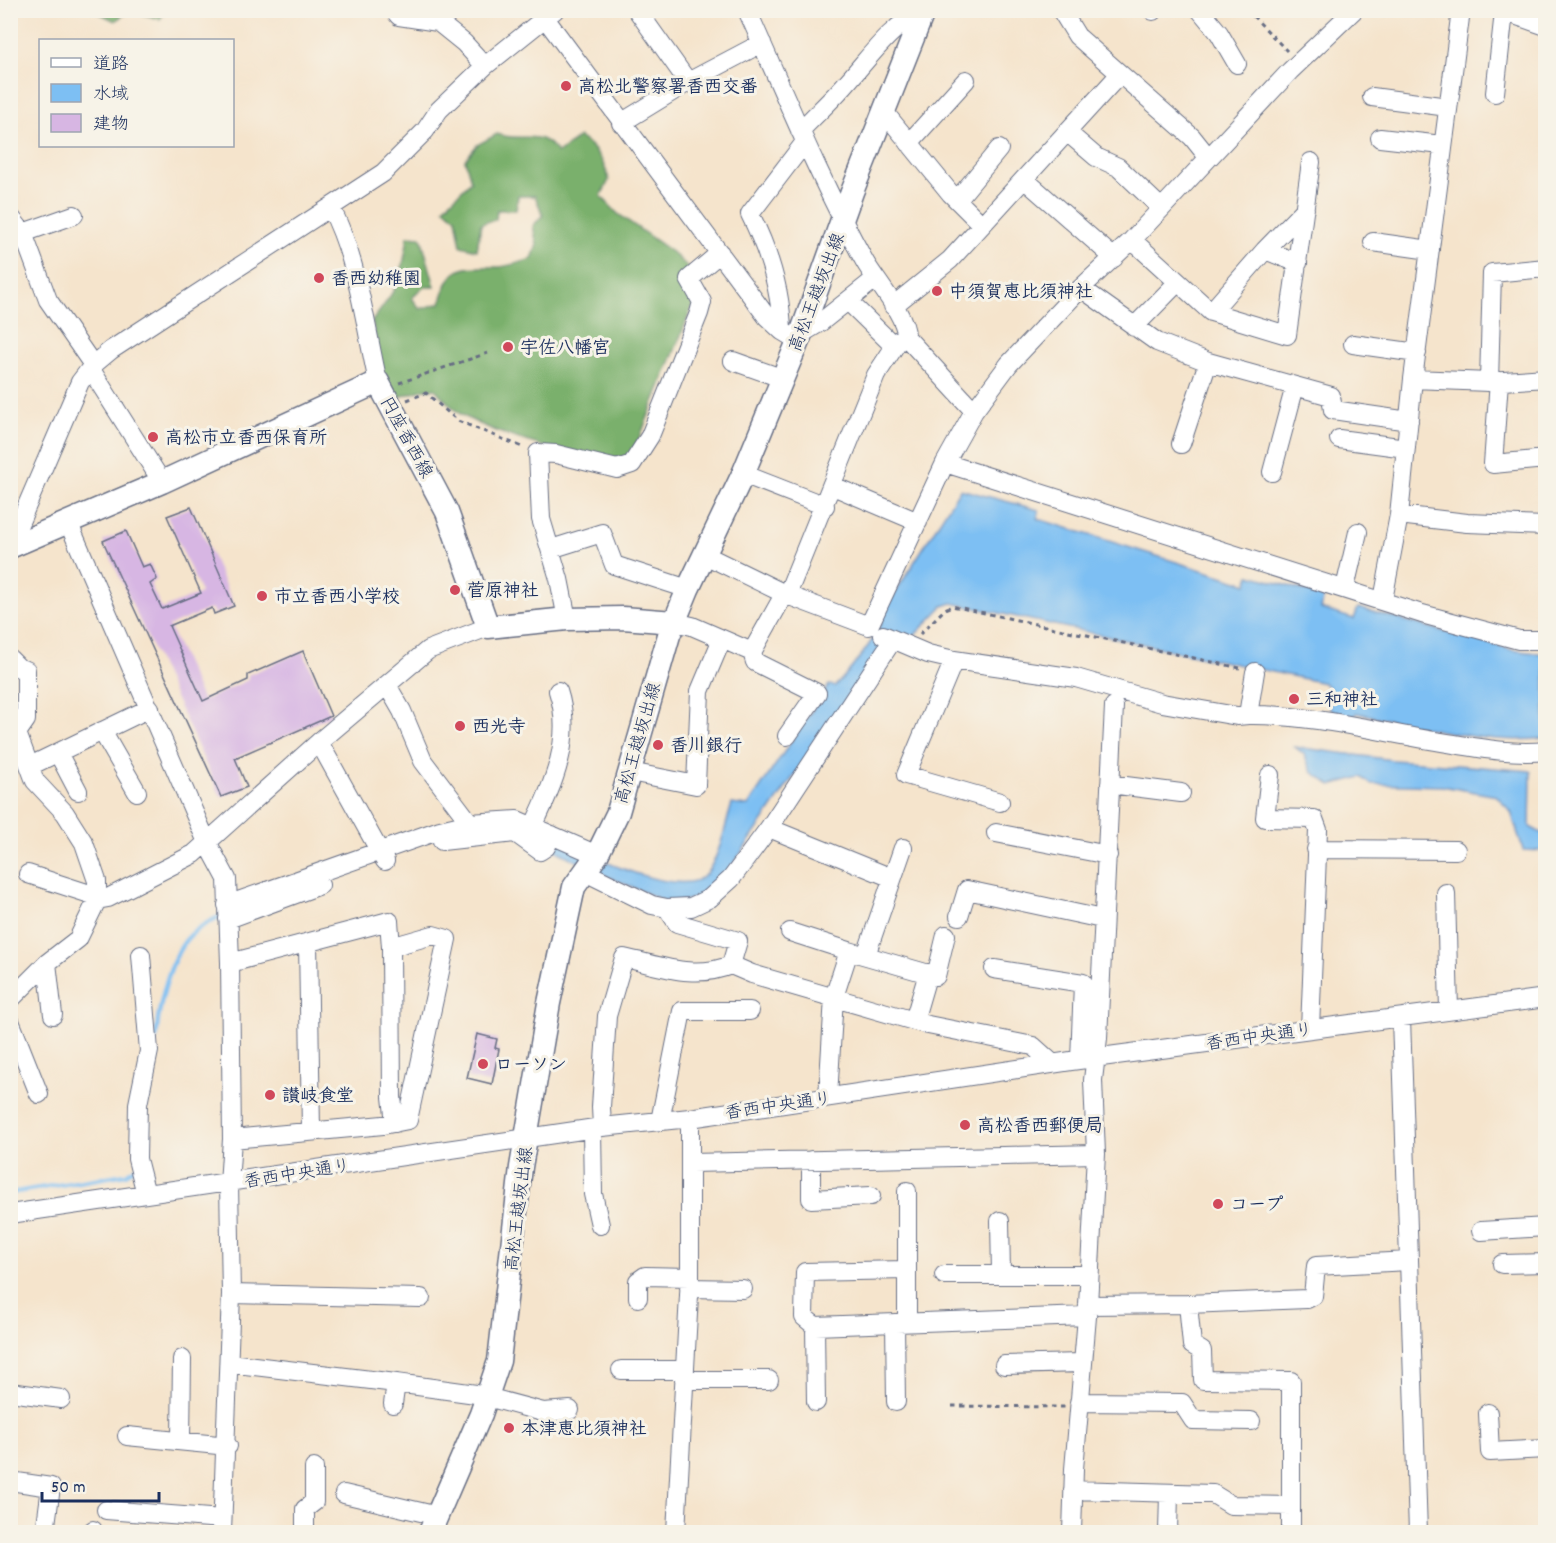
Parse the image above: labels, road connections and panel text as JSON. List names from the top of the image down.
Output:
{
  "streets": {
    "main road": ["高松王越坂出線", "円座香西線"],
    "street": ["香西中央通り"]
  },
  "crossings": [
    ["高松王越坂出線", "香西中央通り"]
  ],
  "places": [
    "高松北警察署香西交番",
    "香西幼稚園",
    "中須賀恵比須神社",
    "宇佐八幡宮",
    "高松市立香西保育所",
    "菅原神社",
    "市立香西小学校",
    "三和神社",
    "西光寺",
    "香川銀行",
    "ローソン",
    "讃岐食堂",
    "高松香西郵便局",
    "コープ",
    "本津恵比須神社"
  ],
  "legend": ["道路", "水域", "建物"],
  "scale_bar": "50 m"
}
